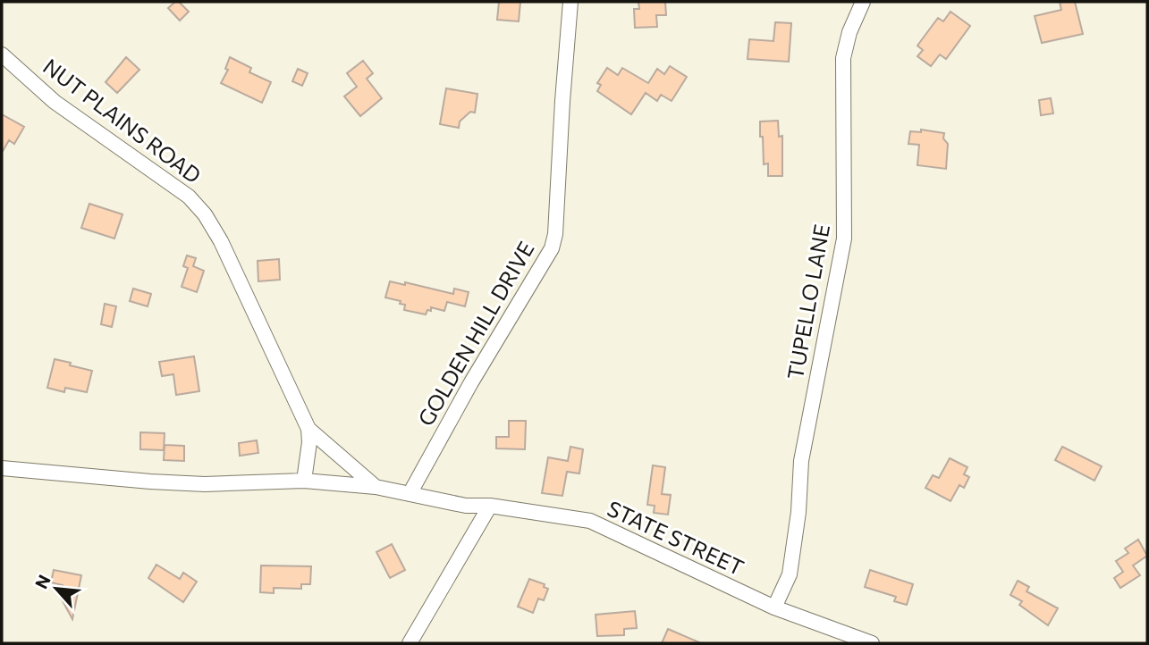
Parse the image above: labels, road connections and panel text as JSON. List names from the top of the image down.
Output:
{
  "streets": {
    "street": [
      "NUT PLAINS ROAD",
      "TUPELLO LANE",
      "GOLDEN HILL DRIVE",
      "STATE STREET"
    ]
  },
  "crossings": [
    ["NUT PLAINS ROAD", "STATE STREET"],
    ["TUPELLO LANE", "STATE STREET"],
    ["GOLDEN HILL DRIVE", "STATE STREET"]
  ],
  "north": "top left"
}
